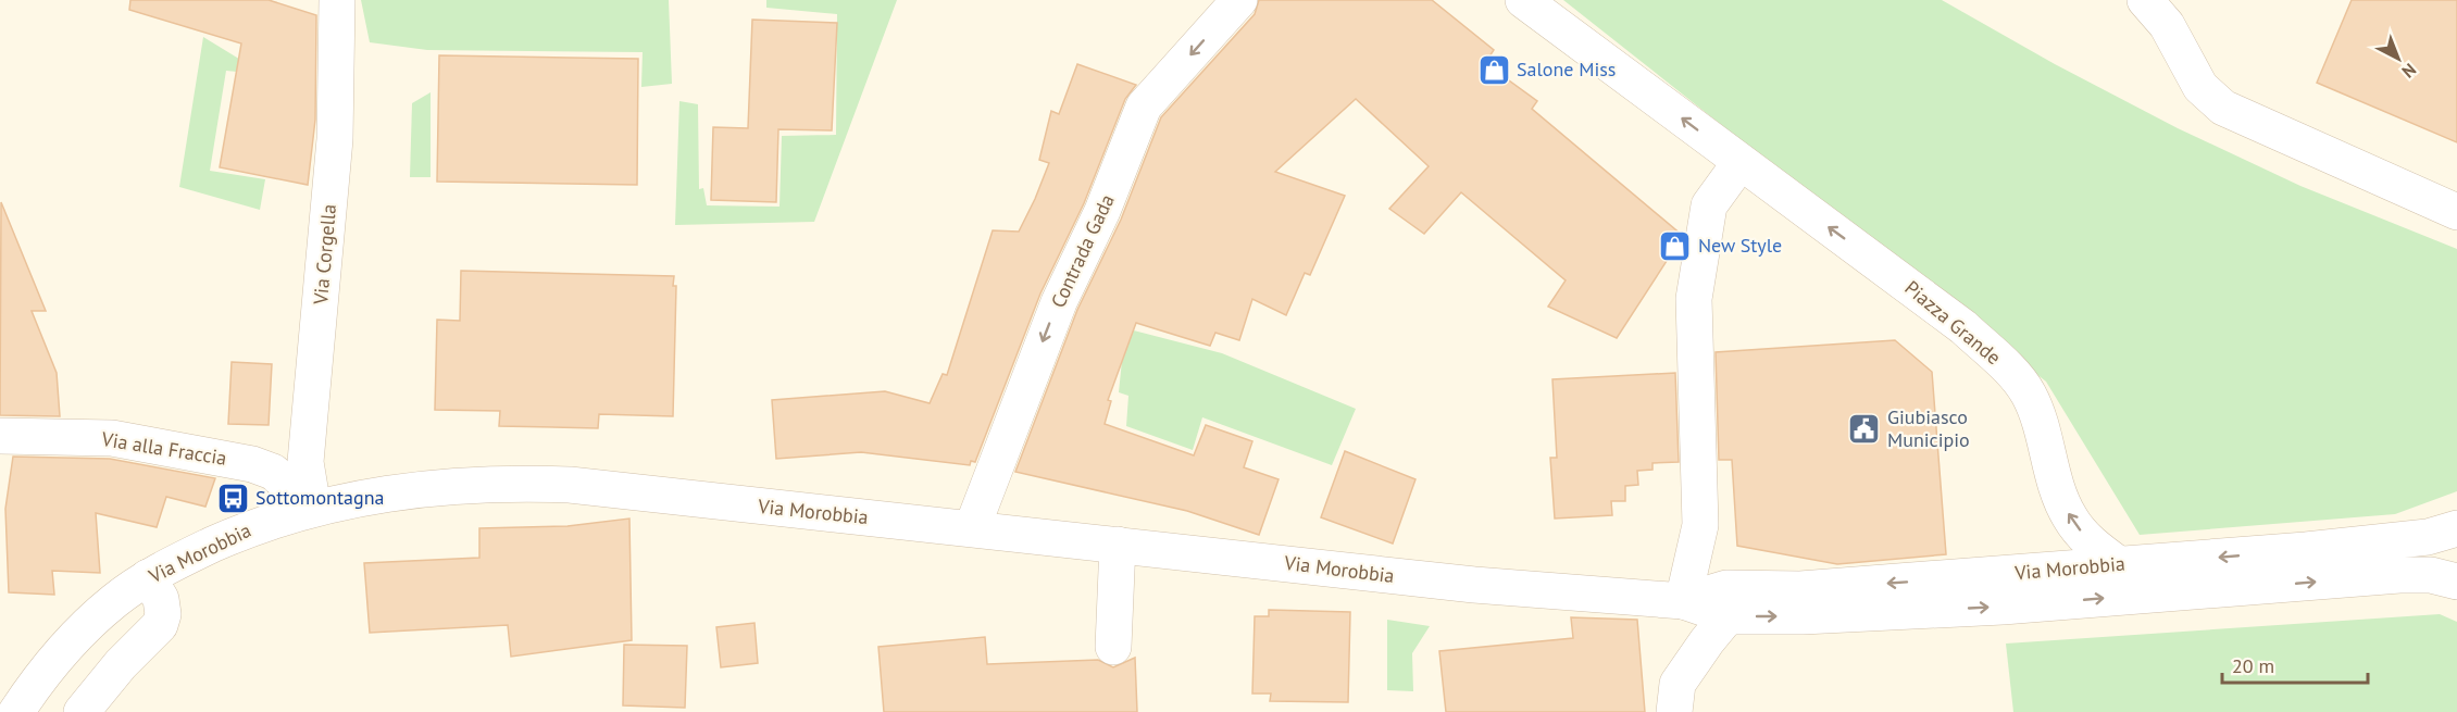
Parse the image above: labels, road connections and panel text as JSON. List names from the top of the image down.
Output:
{
  "streets": {
    "street": [
      "Contrada Gada",
      "Via Corgella",
      "Piazza Grande",
      "Via alla Fraccia",
      "Via Morobbia"
    ]
  },
  "crossings": [
    ["Contrada Gada", "Via Morobbia"],
    ["Via Corgella", "Via alla Fraccia"],
    ["Via Corgella", "Via Morobbia"],
    ["Piazza Grande", "Via Morobbia"],
    ["Via alla Fraccia", "Via Morobbia"]
  ],
  "one_way": ["Contrada Gada", "Piazza Grande"],
  "places": {
    "shop": ["Salone Miss", "New Style"],
    "public building": ["Giubiasco Municipio"],
    "bus stop": ["Sottomontagna"]
  },
  "scale_bar": "20 m",
  "north": "bottom right"
}
